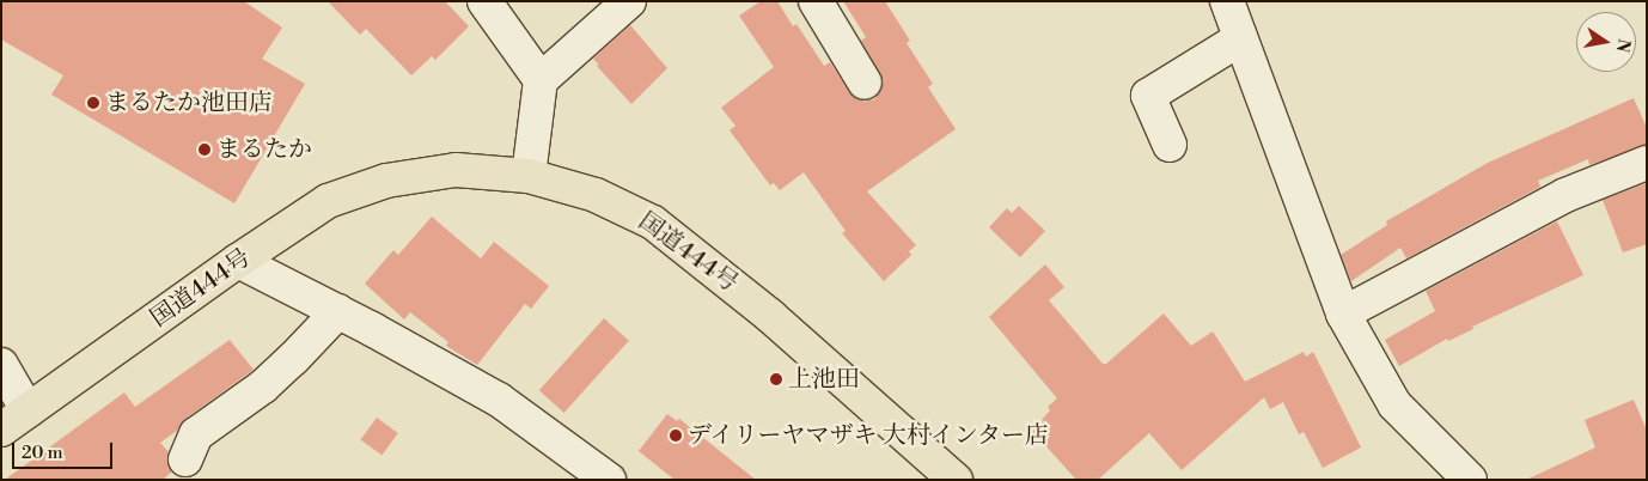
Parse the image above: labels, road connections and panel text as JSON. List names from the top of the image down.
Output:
{
  "streets": {
    "highway": ["国道444号"]
  },
  "places": [
    "まるたか池田店",
    "まるたか",
    "上池田",
    "デイリーヤマザキ 大村インター店"
  ],
  "scale_bar": "20 m",
  "north": "right"
}
